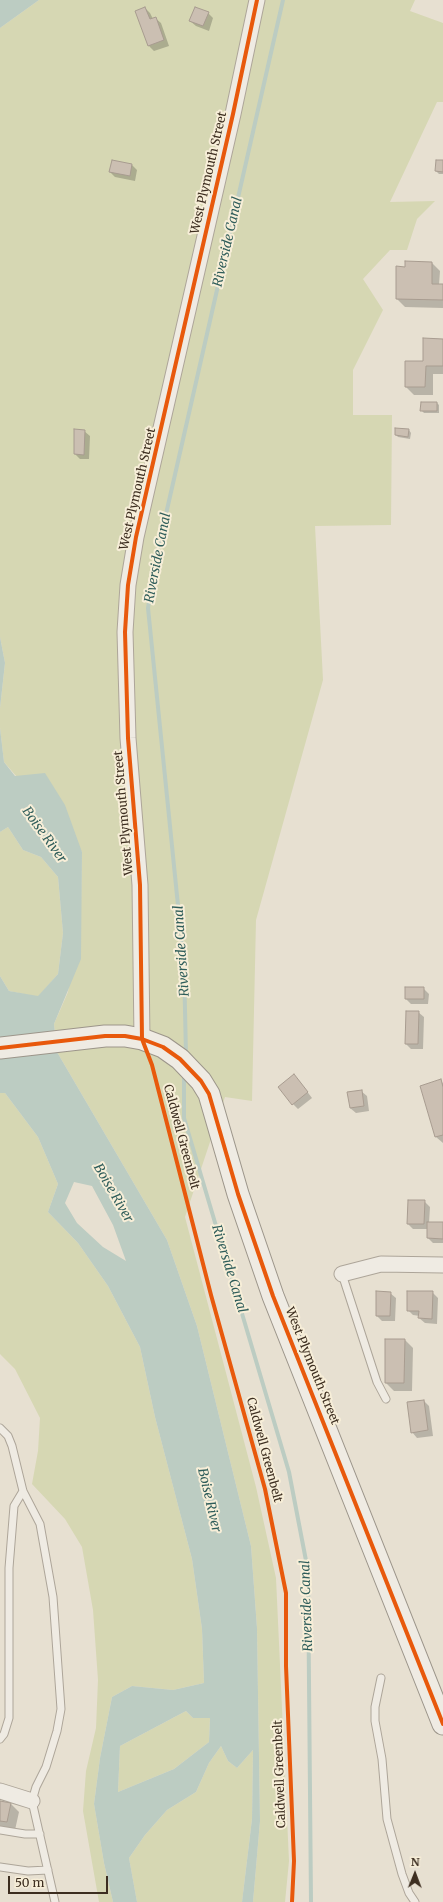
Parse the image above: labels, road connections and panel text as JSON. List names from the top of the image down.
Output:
{
  "streets": {
    "street": ["West Plymouth Street"],
    "cycle path": ["Caldwell Greenbelt"]
  },
  "water": ["Riverside Canal", "Boise River"],
  "scale_bar": "50 m",
  "north": "top"
}
